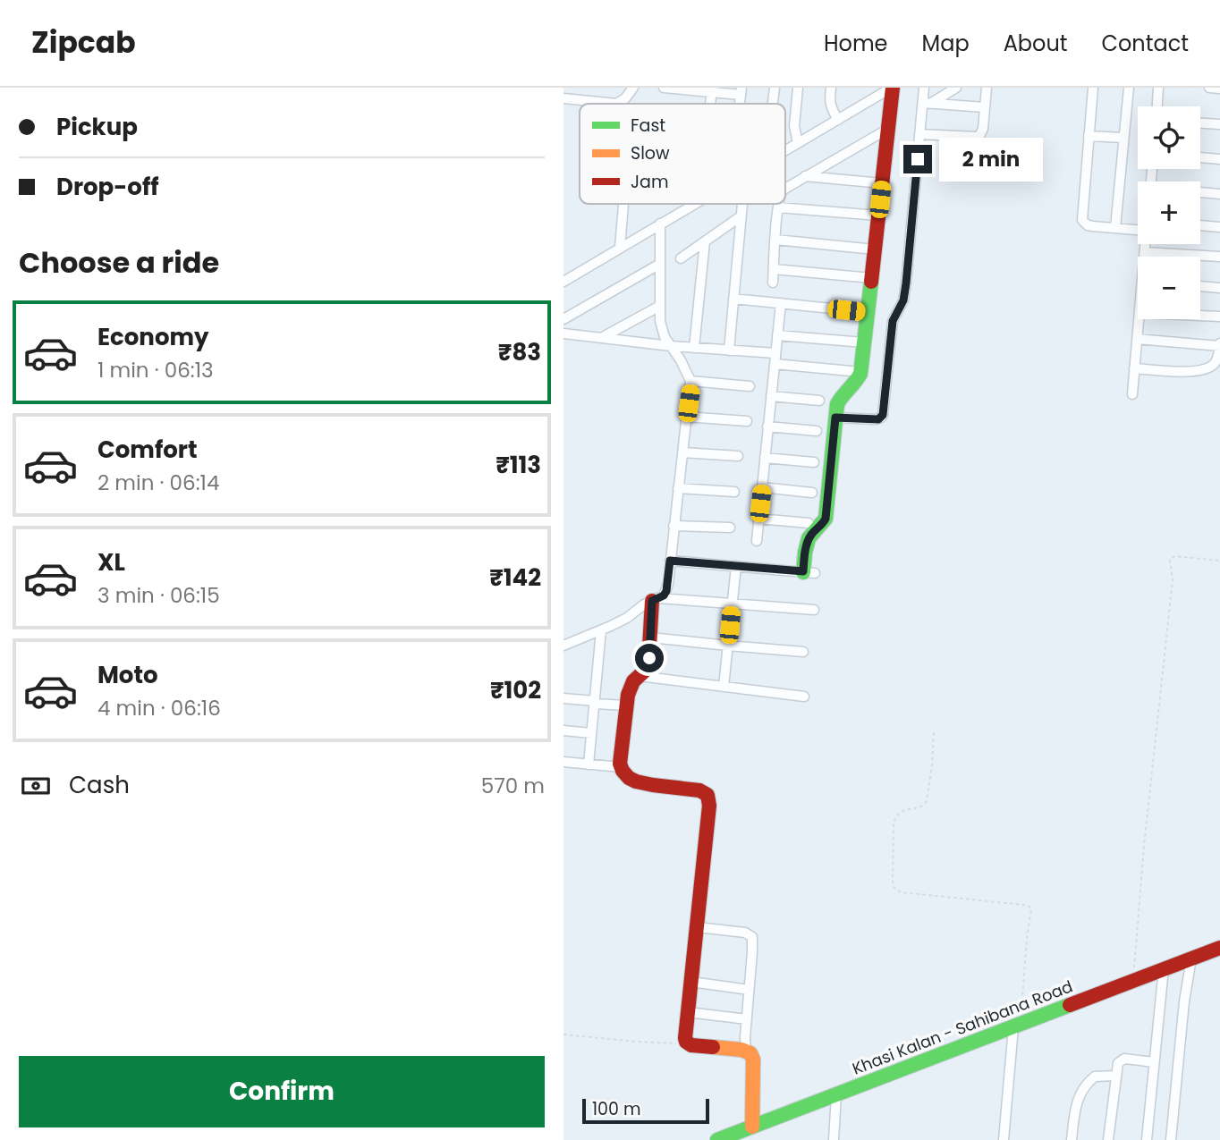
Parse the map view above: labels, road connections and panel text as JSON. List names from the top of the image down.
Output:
{
  "streets": {
    "street": ["Khasi Kalan - Sahibana Road"]
  },
  "legend": ["Fast", "Slow", "Jam"],
  "scale_bar": "100 m",
  "page": {
    "header": "Zipcab",
    "nav": [
      "Home",
      "Map",
      "About",
      "Contact"
    ],
    "banner": ["Pickup", "Drop-off"],
    "map_buttons": ["+", "−"],
    "bubble": "2 min",
    "heading": "Choose a ride",
    "list": [
      {
        "name": "Economy",
        "note": "1 min · 06:13",
        "value": "₹83"
      },
      {
        "name": "Comfort",
        "note": "2 min · 06:14",
        "value": "₹113"
      },
      {
        "name": "XL",
        "note": "3 min · 06:15",
        "value": "₹142"
      },
      {
        "name": "Moto",
        "note": "4 min · 06:16",
        "value": "₹102"
      }
    ],
    "pay": ["Cash", "570 m"],
    "buttons": "Confirm",
    "scale": "100 m"
  }
}
